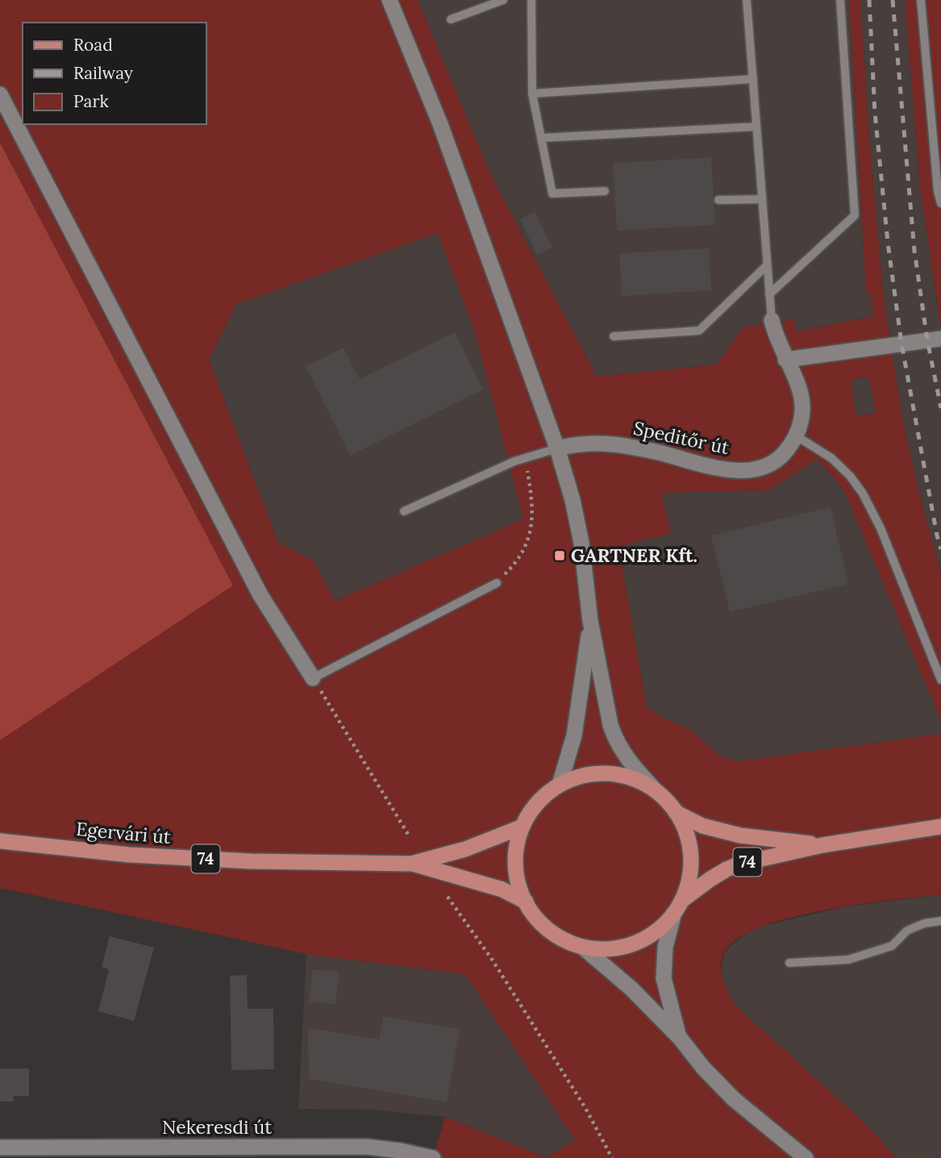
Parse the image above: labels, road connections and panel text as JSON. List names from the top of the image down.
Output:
{
  "streets": {
    "main road": ["Egervári út", "74"],
    "street": ["Speditőr út", "Nekeresdi út"]
  },
  "crossings": [
    ["Egervári út", "74"]
  ],
  "places": {
    "transit": ["GARTNER Kft."]
  },
  "legend": ["Road", "Railway", "Park"]
}
